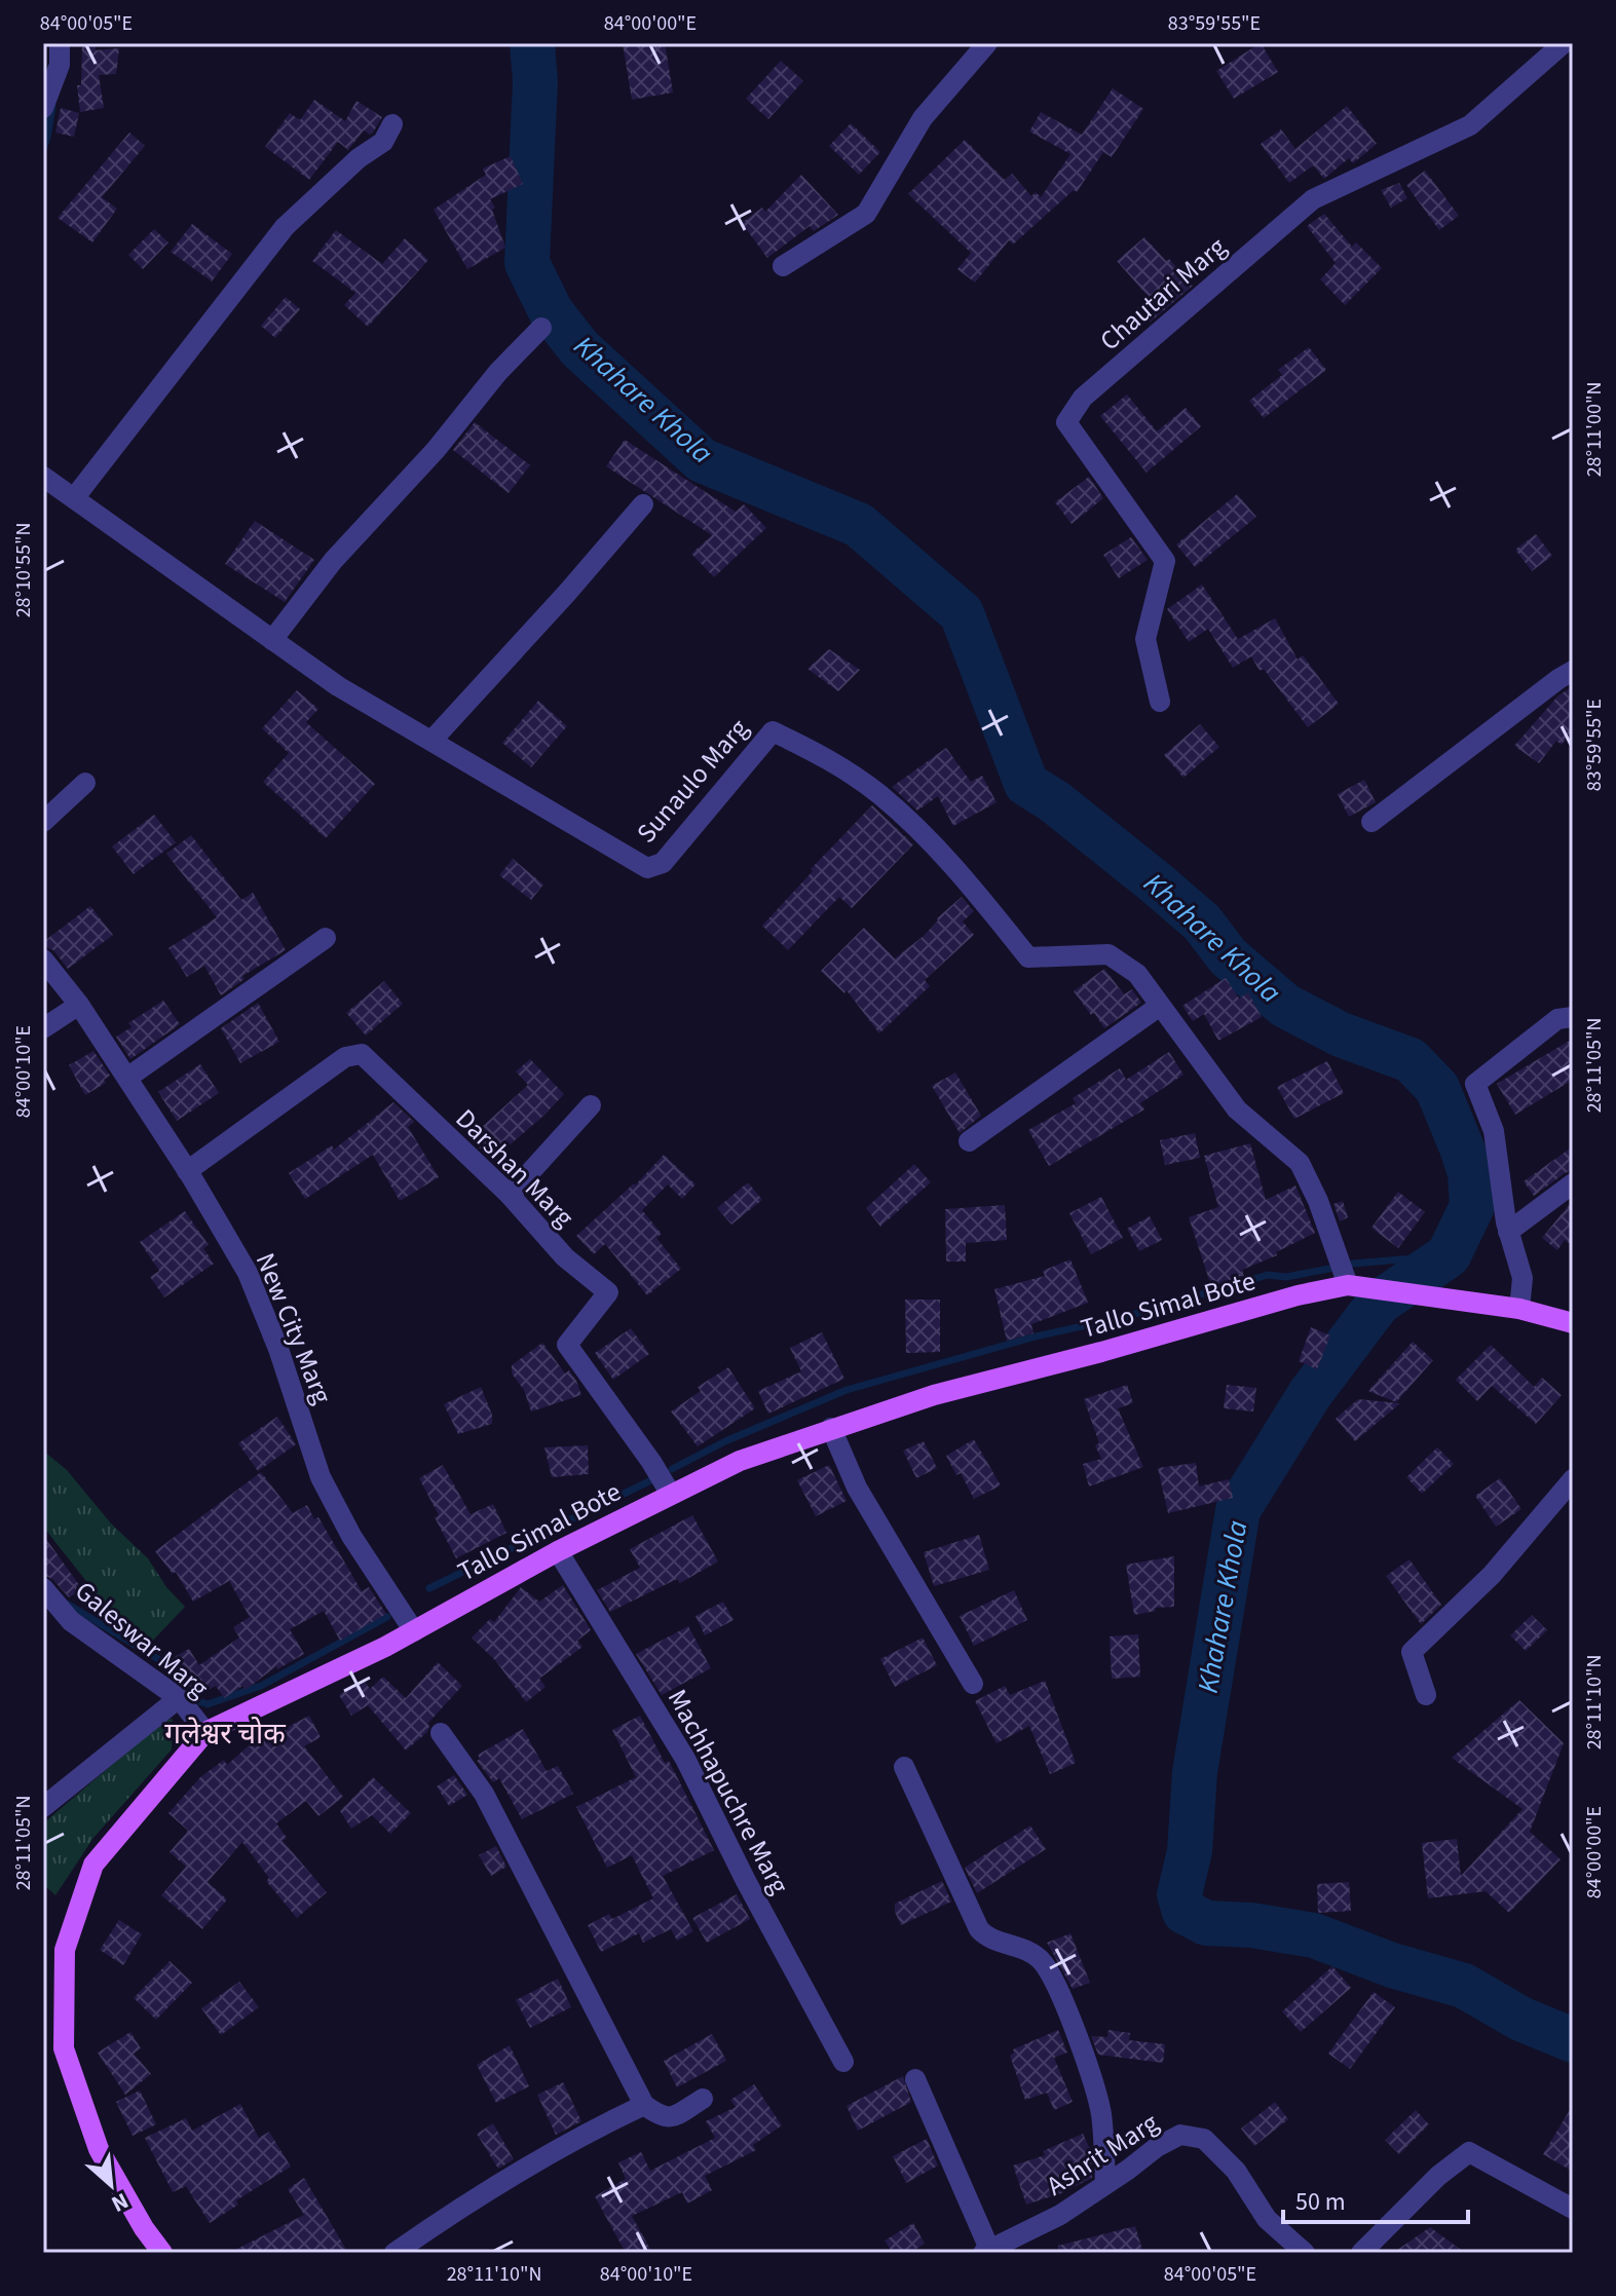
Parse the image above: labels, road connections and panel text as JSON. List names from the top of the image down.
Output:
{
  "streets": {
    "main road": ["Tallo Simal Bote"],
    "street": [
      "Chautari Marg",
      "Sunaulo Marg",
      "Darshan Marg",
      "New City Marg",
      "Galeswar Marg",
      "Machhapuchre Marg",
      "Ashrit Marg"
    ]
  },
  "crossings": [
    ["Sunaulo Marg", "Tallo Simal Bote"],
    ["Darshan Marg", "Tallo Simal Bote"],
    ["Darshan Marg", "New City Marg"],
    ["Tallo Simal Bote", "New City Marg"],
    ["Tallo Simal Bote", "Galeswar Marg"],
    ["Tallo Simal Bote", "Machhapuchre Marg"]
  ],
  "districts": ["गलेश्वर चोक"],
  "water": ["Khahare Khola"],
  "scale_bar": "50 m",
  "north": "bottom right",
  "coordinates": [
    "84°00'05\"E",
    "84°00'00\"E",
    "83°59'55\"E",
    "28°11'00\"N",
    "28°10'55\"N",
    "28°11'05\"N",
    "84°00'10\"E",
    "28°11'10\"N"
  ]
}
